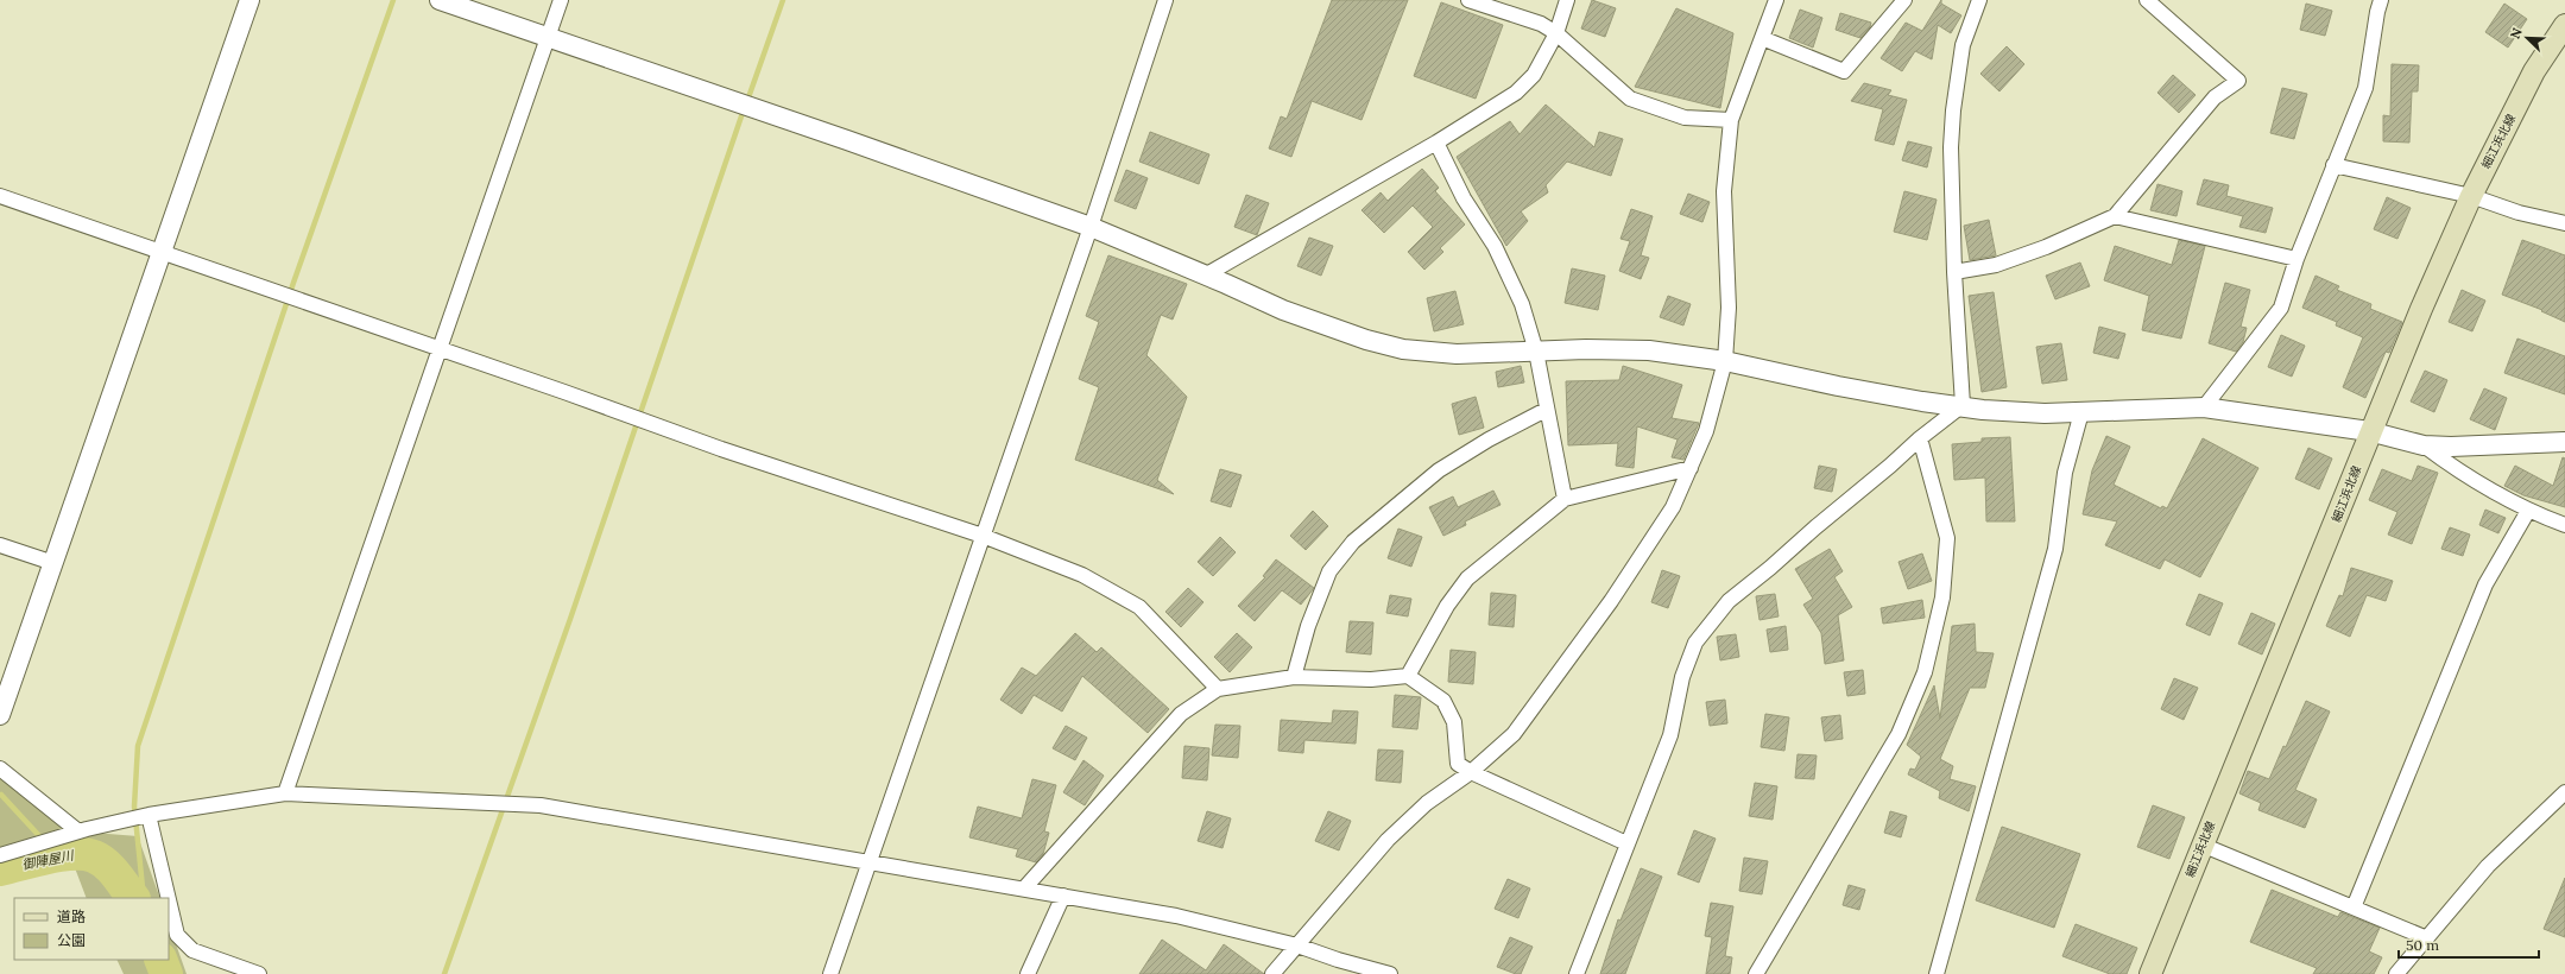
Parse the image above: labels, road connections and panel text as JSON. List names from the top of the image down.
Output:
{
  "streets": {
    "main road": ["細江浜北線"]
  },
  "water": ["御陣屋川"],
  "legend": ["道路", "公園"],
  "scale_bar": "50 m",
  "north": "top left"
}
